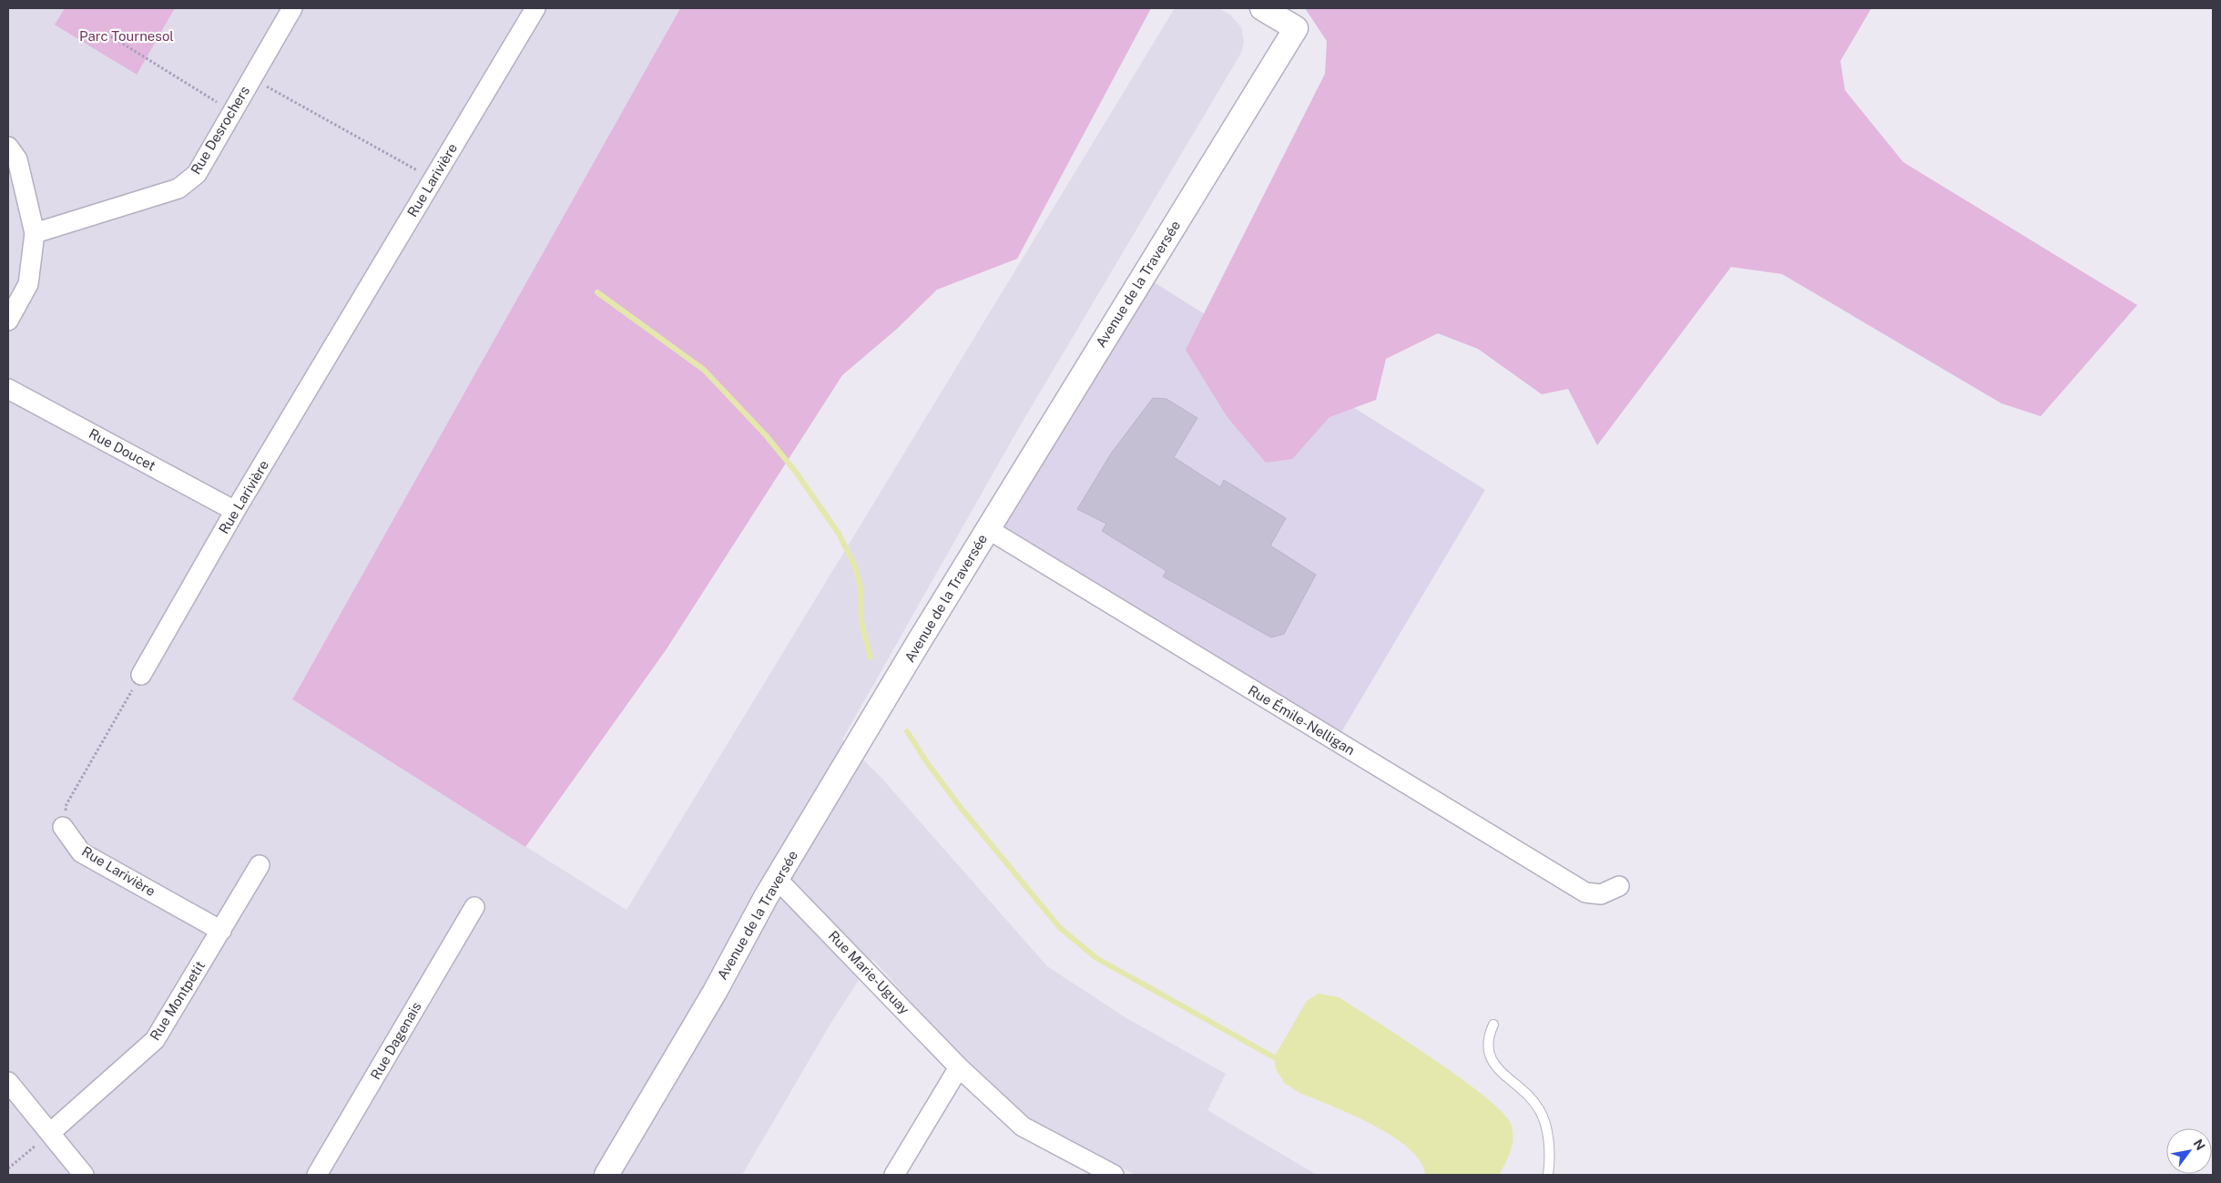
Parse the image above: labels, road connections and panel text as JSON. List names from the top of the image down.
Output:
{
  "streets": {
    "street": [
      "Rue Desrochers",
      "Rue Larivière",
      "Avenue de la Traversée",
      "Rue Doucet",
      "Rue Émile-Nelligan",
      "Rue Marie-Uguay",
      "Rue Montpetit",
      "Rue Dagenais"
    ]
  },
  "crossings": [
    ["Rue Larivière", "Rue Doucet"],
    ["Rue Larivière", "Rue Montpetit"],
    ["Avenue de la Traversée", "Rue Émile-Nelligan"],
    ["Avenue de la Traversée", "Rue Marie-Uguay"]
  ],
  "parks": ["Parc Tournesol"],
  "north": "top right"
}
